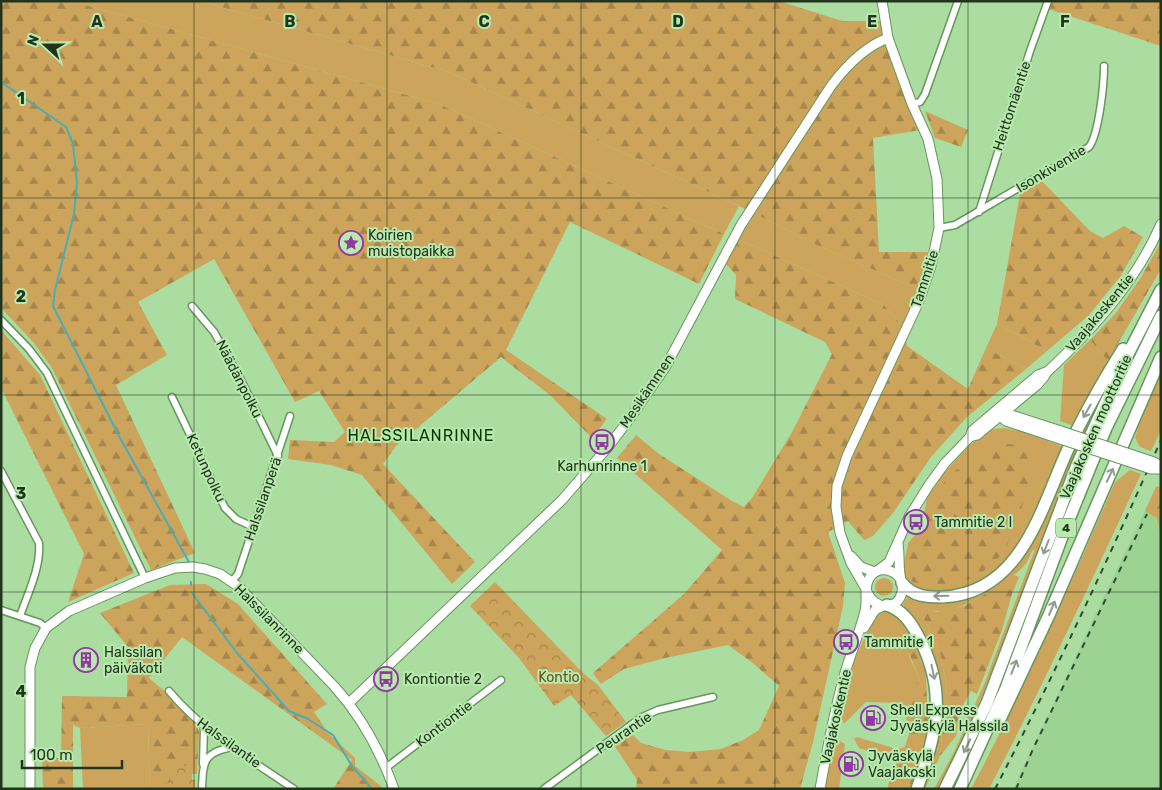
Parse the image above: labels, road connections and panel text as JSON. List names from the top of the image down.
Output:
{
  "streets": {
    "highway": ["Vaajakosken moottoritie", "4"],
    "street": [
      "Heittomäentie",
      "Isonkiventie",
      "Tammitie",
      "Vaajakoskentie",
      "Näädänpolku",
      "Mesikämmen",
      "Ketunpolku",
      "Halssilanperä",
      "Halssilanrinne",
      "Kontiontie",
      "Peurantie",
      "Halssilantie"
    ]
  },
  "crossings": [
    ["Heittomäentie", "Isonkiventie"],
    ["Isonkiventie", "Tammitie"],
    ["Tammitie", "Vaajakoskentie"],
    ["Tammitie", "Mesikämmen"],
    ["Näädänpolku", "Halssilanperä"],
    ["Mesikämmen", "Halssilanrinne"],
    ["Ketunpolku", "Halssilanperä"],
    ["Halssilanperä", "Halssilanrinne"],
    ["Halssilanrinne", "Kontiontie"]
  ],
  "districts": ["HALSSILANRINNE"],
  "parks": ["Kontio"],
  "places": {
    "place": ["Koirien muistopaikka"],
    "bus stop": [
      "Karhunrinne 1",
      "Tammitie 2 I",
      "Tammitie 1",
      "Kontiontie 2"
    ],
    "building": ["Halssilan päiväkoti"],
    "fuel station": ["Shell Express Jyväskylä Halssila", "Jyväskylä Vaajakoski"]
  },
  "scale_bar": "100 m",
  "north": "left",
  "grid": {
    "columns": [
      "A",
      "B",
      "C",
      "D",
      "E",
      "F"
    ],
    "rows": [
      "1",
      "2",
      "3",
      "4"
    ]
  }
}
